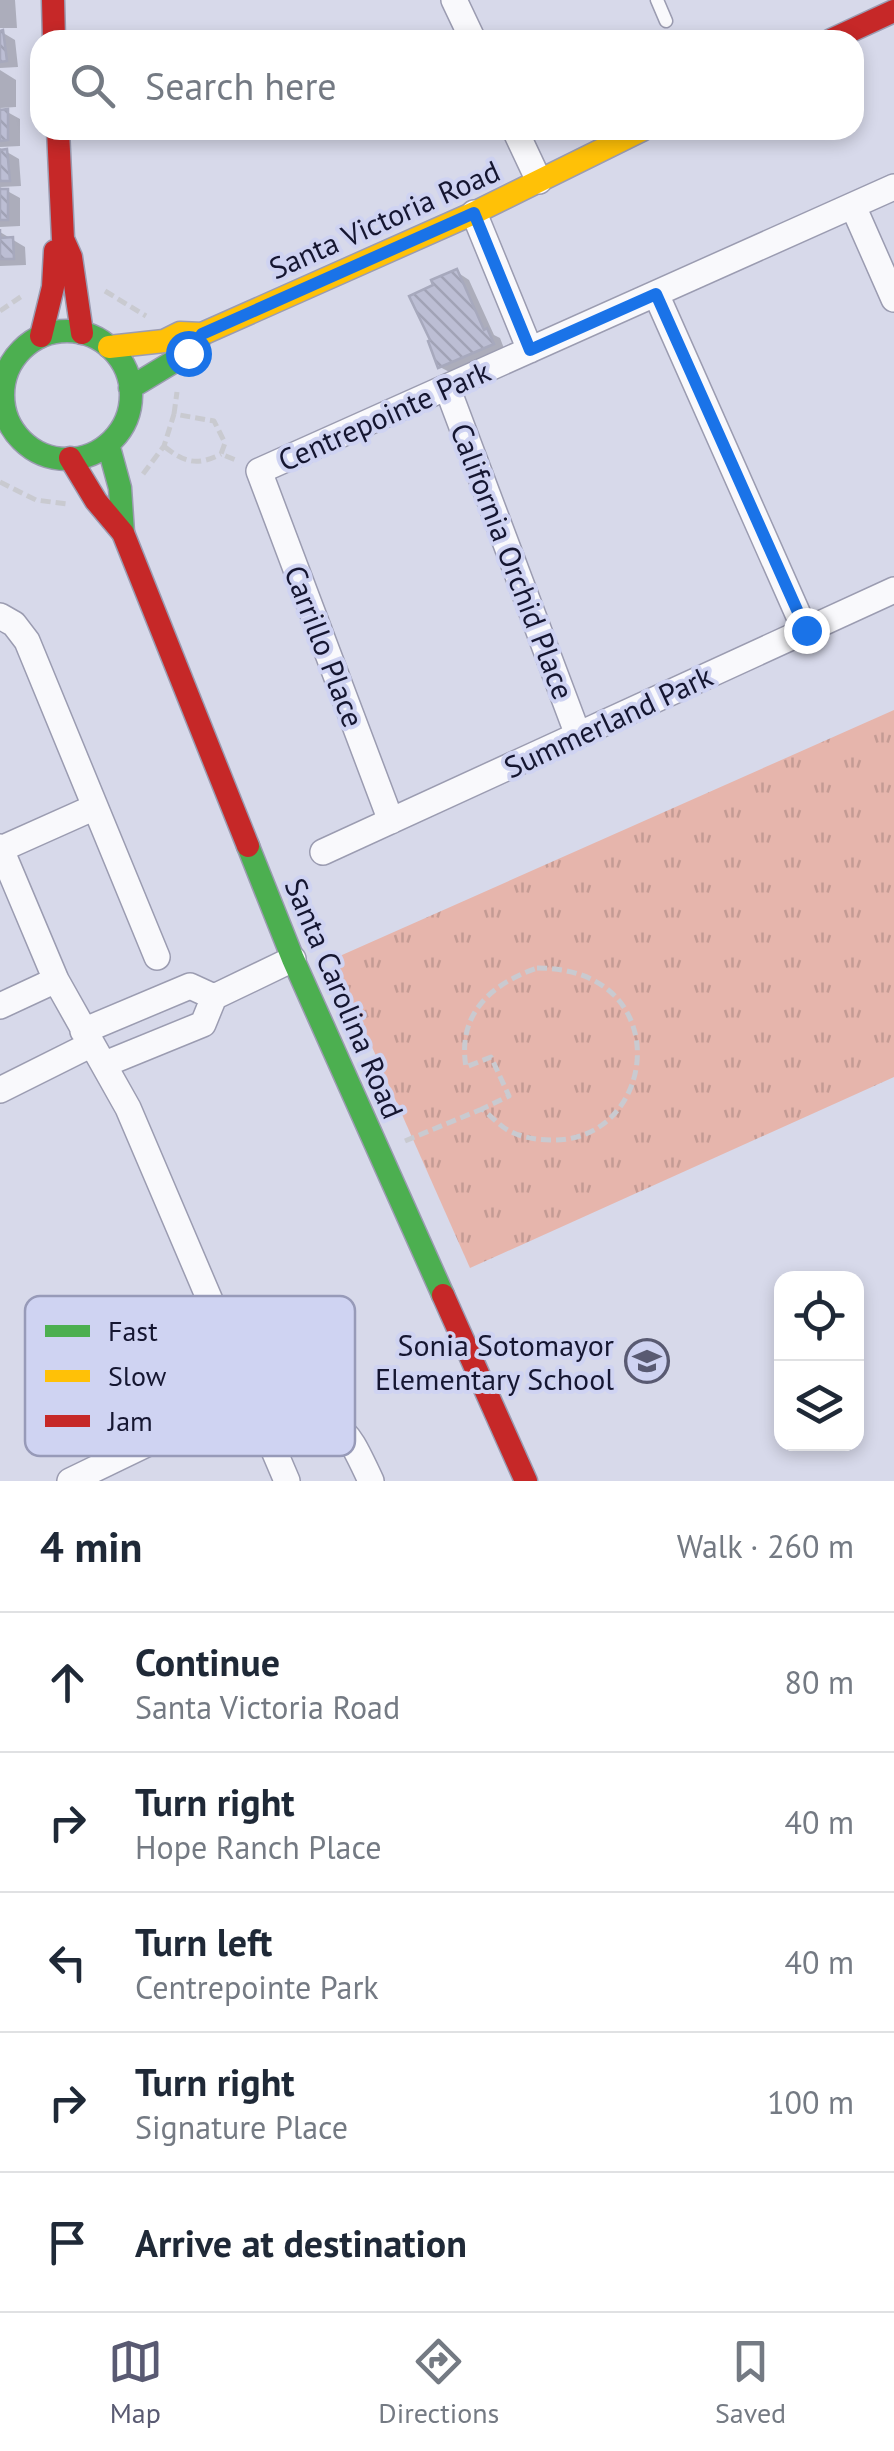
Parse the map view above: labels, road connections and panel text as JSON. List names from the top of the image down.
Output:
{
  "streets": {
    "street": [
      "Santa Victoria Road",
      "Centrepointe Park",
      "California Orchid Place",
      "Carrillo Place",
      "Summerland Park",
      "Santa Carolina Road"
    ]
  },
  "crossings": [
    ["Santa Victoria Road", "Santa Carolina Road"],
    ["Centrepointe Park", "California Orchid Place"],
    ["Centrepointe Park", "Carrillo Place"],
    ["California Orchid Place", "Summerland Park"],
    ["Carrillo Place", "Summerland Park"]
  ],
  "places": {
    "school or university": ["Sonia Sotomayor Elementary School"]
  },
  "legend": ["Fast", "Slow", "Jam"],
  "page": {
    "search": "Search here",
    "heading": ["4 min", "Walk · 260 m"],
    "list": [
      ["Continue", "Santa Victoria Road", "80 m"],
      ["Turn right", "Hope Ranch Place", "40 m"],
      ["Turn left", "Centrepointe Park", "40 m"],
      ["Turn right", "Signature Place", "100 m"],
      "Arrive at destination"
    ],
    "nav": ["Map", "Directions", "Saved"]
  }
}
